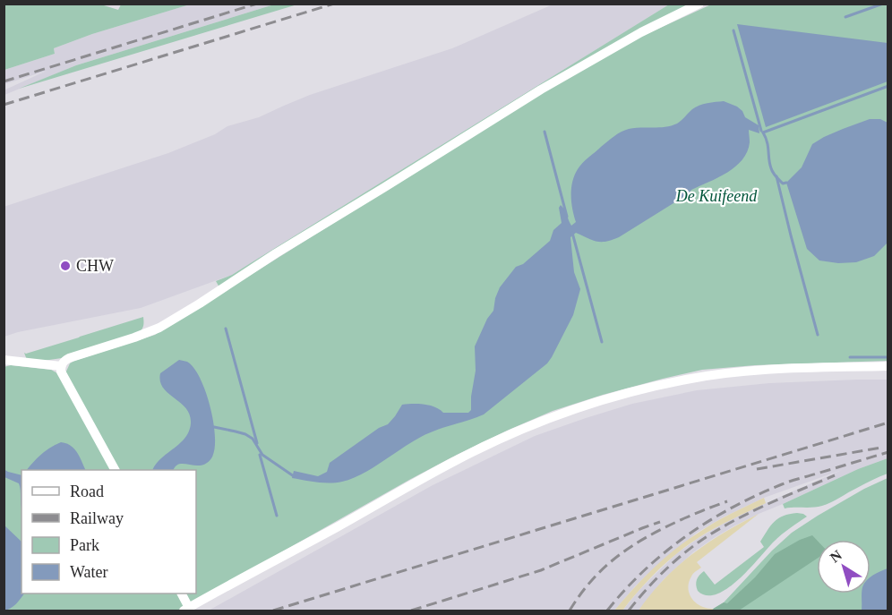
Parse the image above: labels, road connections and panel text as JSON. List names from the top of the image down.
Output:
{
  "parks": ["De Kuifeend"],
  "places": ["CHW"],
  "legend": [
    "Road",
    "Railway",
    "Park",
    "Water"
  ],
  "north": "top left"
}
